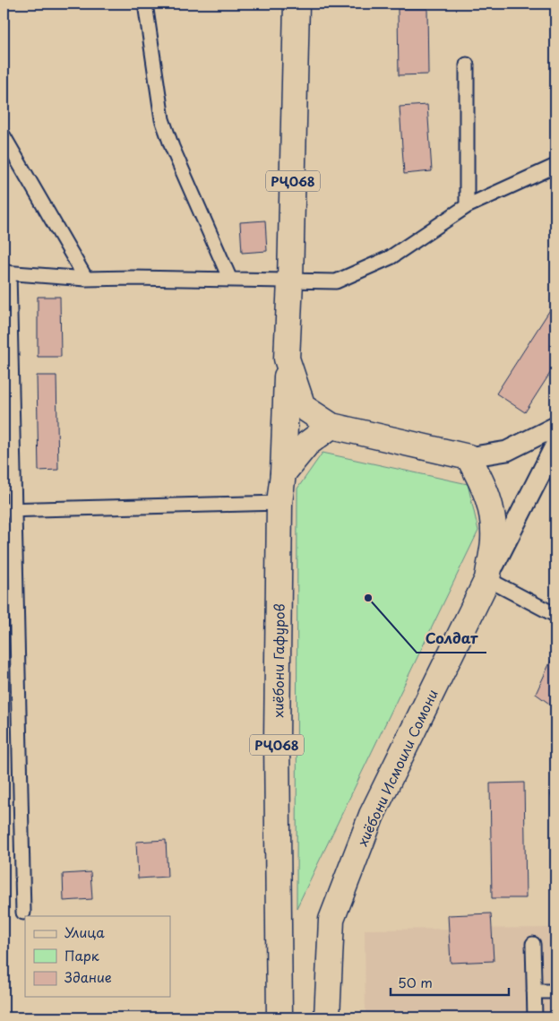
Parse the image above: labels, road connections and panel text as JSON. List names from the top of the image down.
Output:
{
  "streets": {
    "highway": ["РҶ068", "хиёбони Гафуров", "хиёбони Исмоили Сомони"]
  },
  "crossings": [
    ["РҶ068", "хиёбони Гафуров"],
    ["РҶ068", "хиёбони Исмоили Сомони"]
  ],
  "places": ["Солдат"],
  "legend": ["Улица", "Парк", "Здание"],
  "scale_bar": "50 m"
}
